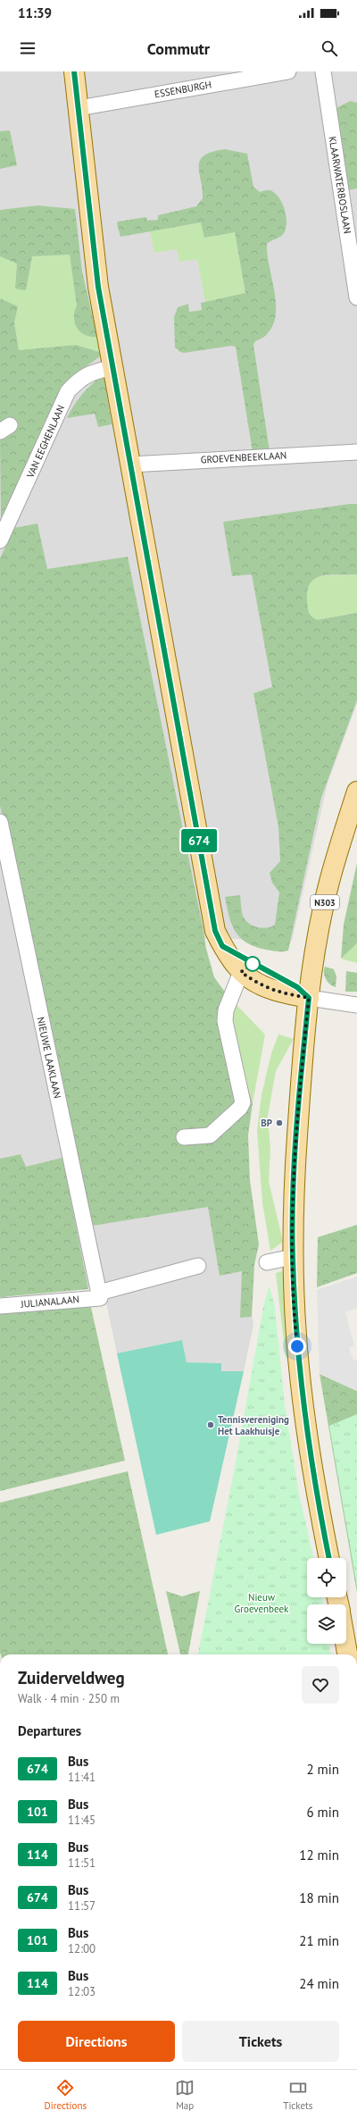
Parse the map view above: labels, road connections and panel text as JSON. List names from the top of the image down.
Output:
{
  "streets": {
    "main road": ["N303"],
    "street": [
      "ESSENBURGH",
      "KLAARWATERBOSLAAN",
      "VAN EEGHENLAAN",
      "GROEVENBEEKLAAN",
      "NIEUWE LAAKLAAN",
      "JULIANALAAN"
    ]
  },
  "crossings": [
    ["NIEUWE LAAKLAAN", "JULIANALAAN"]
  ],
  "parks": ["Nieuw Groevenbeek"],
  "places": ["BP", "Tennisvereniging Het Laakhuisje"],
  "lines": ["bus line 674"],
  "page": {
    "status": "11:39",
    "header": "Commutr",
    "on_map": "674",
    "heading": [
      ["Zuiderveldweg", "Walk · 4 min · 250 m"],
      "Departures"
    ],
    "list": [
      {
        "mark": "674",
        "name": "Bus",
        "note": "11:41",
        "value": "2 min"
      },
      {
        "mark": "101",
        "name": "Bus",
        "note": "11:45",
        "value": "6 min"
      },
      {
        "mark": "114",
        "name": "Bus",
        "note": "11:51",
        "value": "12 min"
      },
      {
        "mark": "674",
        "name": "Bus",
        "note": "11:57",
        "value": "18 min"
      },
      {
        "mark": "101",
        "name": "Bus",
        "note": "12:00",
        "value": "21 min"
      },
      {
        "mark": "114",
        "name": "Bus",
        "note": "12:03",
        "value": "24 min"
      }
    ],
    "buttons": ["Directions", "Tickets"],
    "tabs": ["Directions", "Map", "Tickets"]
  }
}
